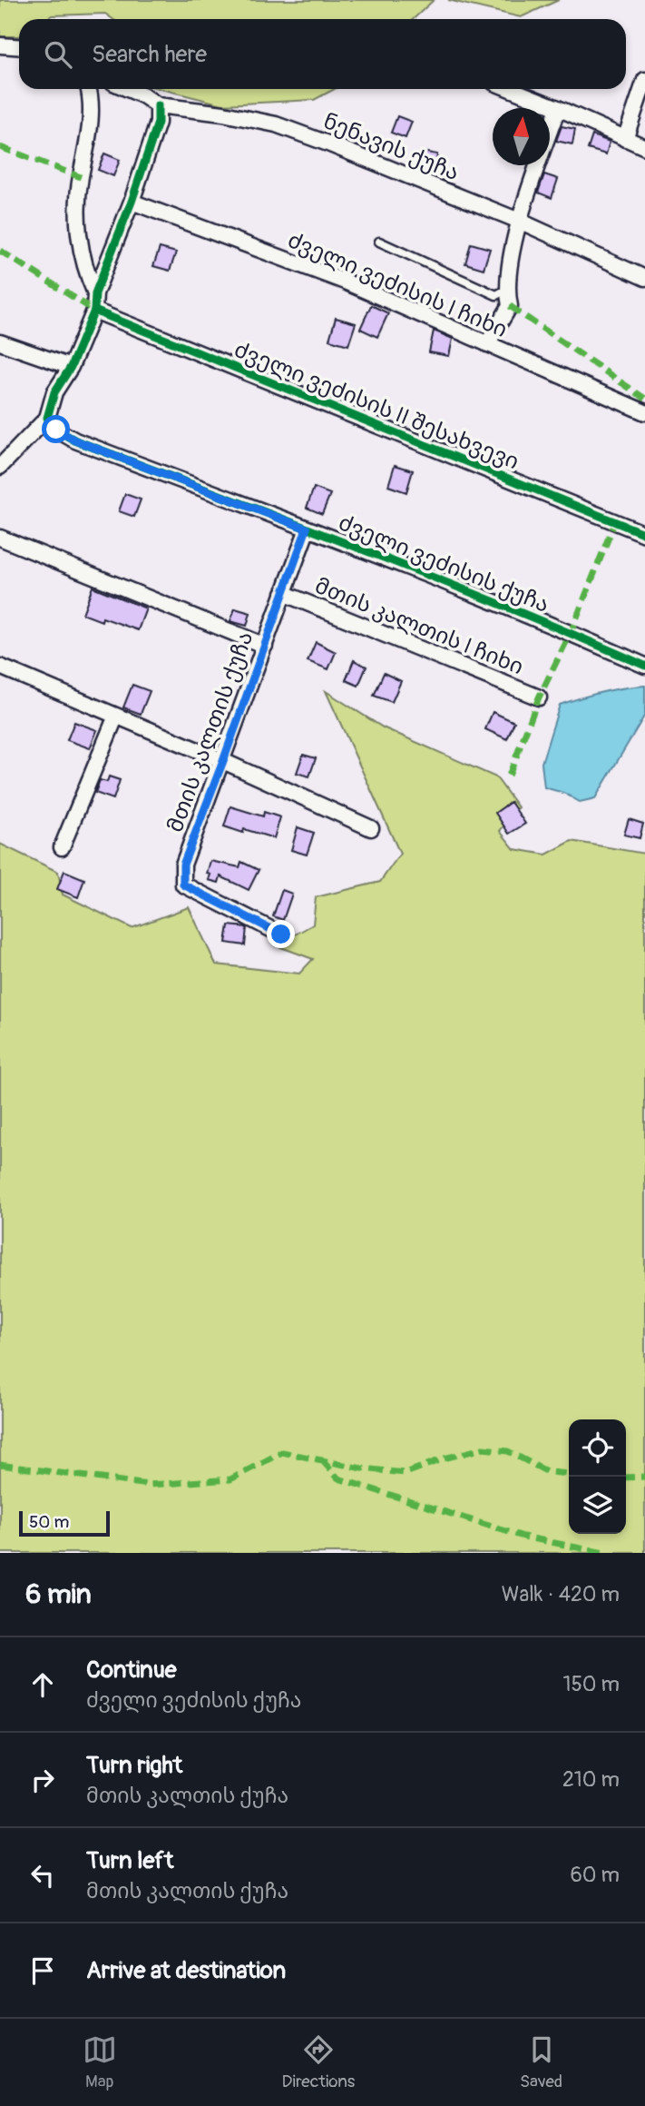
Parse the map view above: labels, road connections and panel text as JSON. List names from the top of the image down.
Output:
{
  "streets": {
    "street": [
      "ნენავის ქუჩა",
      "ძველი ვეძისის I ჩიხი",
      "ძველი ვეძისის II შესახვევი",
      "ძველი ვეძისის ქუჩა",
      "მთის კალთის I ჩიხი",
      "მთის კალთის ქუჩა"
    ]
  },
  "crossings": [
    ["ძველი ვეძისის ქუჩა", "მთის კალთის ქუჩა"],
    ["მთის კალთის I ჩიხი", "მთის კალთის ქუჩა"]
  ],
  "scale_bar": "50 m",
  "north": "top",
  "page": {
    "search": "Search here",
    "scale": "50 m",
    "heading": ["6 min", "Walk · 420 m"],
    "list": [
      ["Continue", "ძველი ვეძისის ქუჩა", "150 m"],
      ["Turn right", "მთის კალთის ქუჩა", "210 m"],
      ["Turn left", "მთის კალთის ქუჩა", "60 m"],
      "Arrive at destination"
    ],
    "nav": ["Map", "Directions", "Saved"]
  }
}
